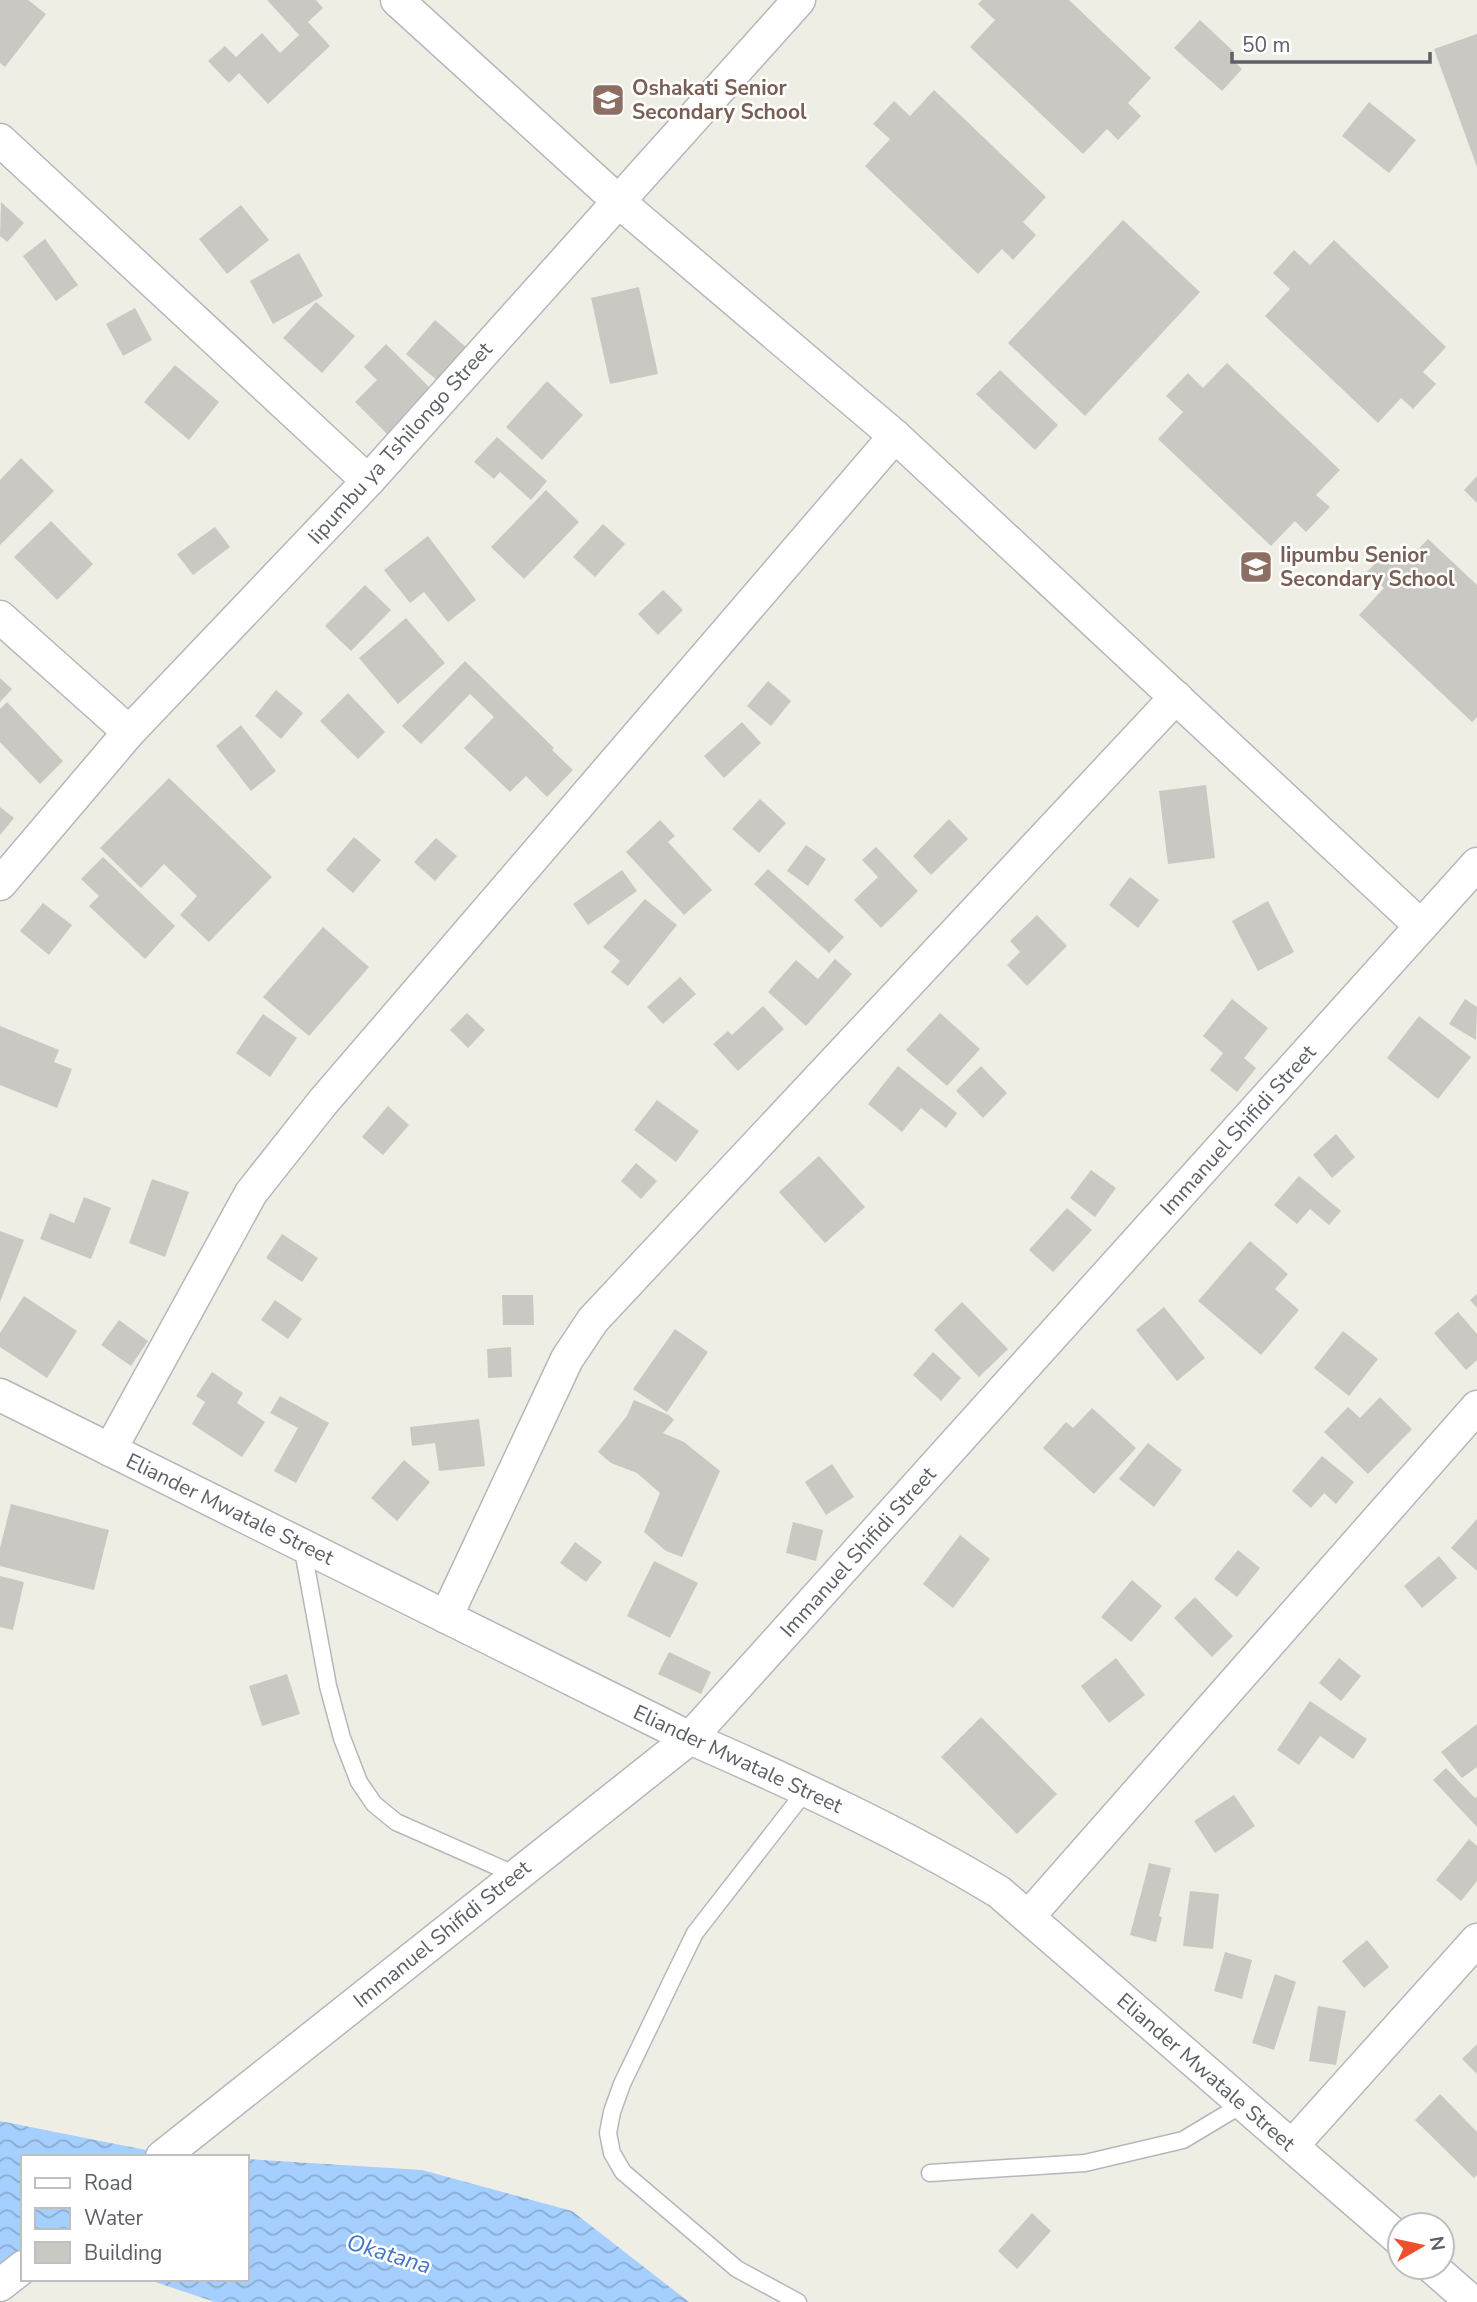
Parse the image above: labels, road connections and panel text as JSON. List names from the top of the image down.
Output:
{
  "streets": {
    "street": ["Iipumbu ya Tshilongo Street", "Immanuel Shifidi Street", "Eliander Mwatale Street"]
  },
  "crossings": [
    ["Immanuel Shifidi Street", "Eliander Mwatale Street"]
  ],
  "water": ["Okatana"],
  "places": {
    "school or university": ["Oshakati Senior Secondary School", "Iipumbu Senior Secondary School"]
  },
  "legend": ["Road", "Water", "Building"],
  "scale_bar": "50 m",
  "north": "right"
}
